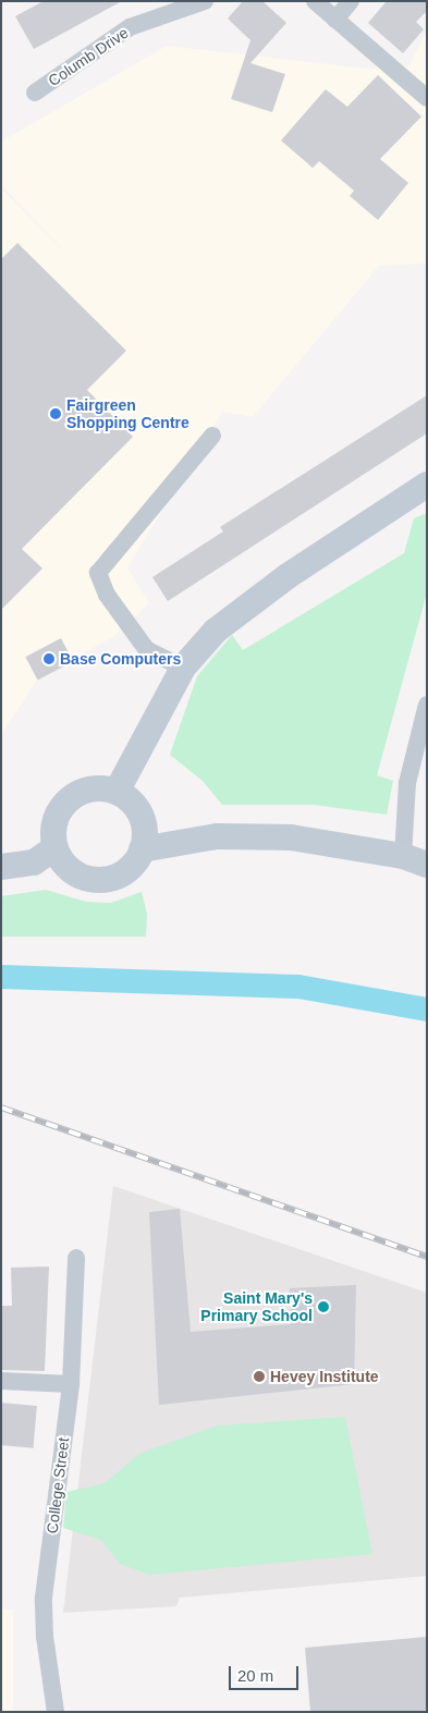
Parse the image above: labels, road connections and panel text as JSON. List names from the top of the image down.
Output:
{
  "streets": {
    "street": ["Columb Drive", "College Street"]
  },
  "places": [
    "Fairgreen Shopping Centre",
    "Base Computers",
    "Saint Mary's Primary School",
    "Hevey Institute"
  ],
  "scale_bar": "20 m"
}
